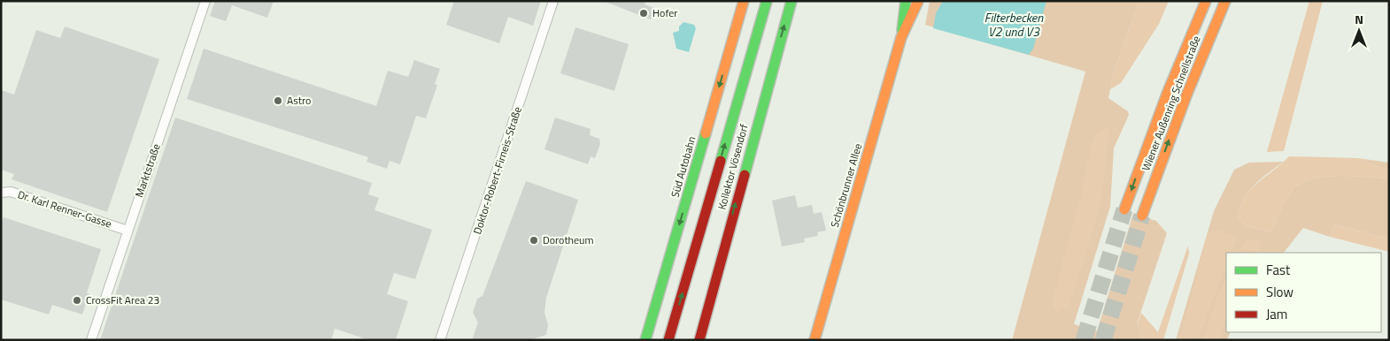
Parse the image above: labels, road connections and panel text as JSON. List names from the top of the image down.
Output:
{
  "streets": {
    "main road": [
      "Wiener Außenring Schnellstraße",
      "Süd Autobahn",
      "Kollektor Vösendorf",
      "Schönbrunner Allee"
    ],
    "street": ["Marktstraße", "Doktor-Robert-Firneis-Straße", "Dr. Karl Renner-Gasse"]
  },
  "crossings": [
    ["Marktstraße", "Dr. Karl Renner-Gasse"]
  ],
  "water": ["Filterbecken V2 und V3"],
  "places": [
    "Hofer",
    "Astro",
    "Dorotheum",
    "CrossFit Area 23"
  ],
  "legend": ["Fast", "Slow", "Jam"],
  "north": "top"
}
